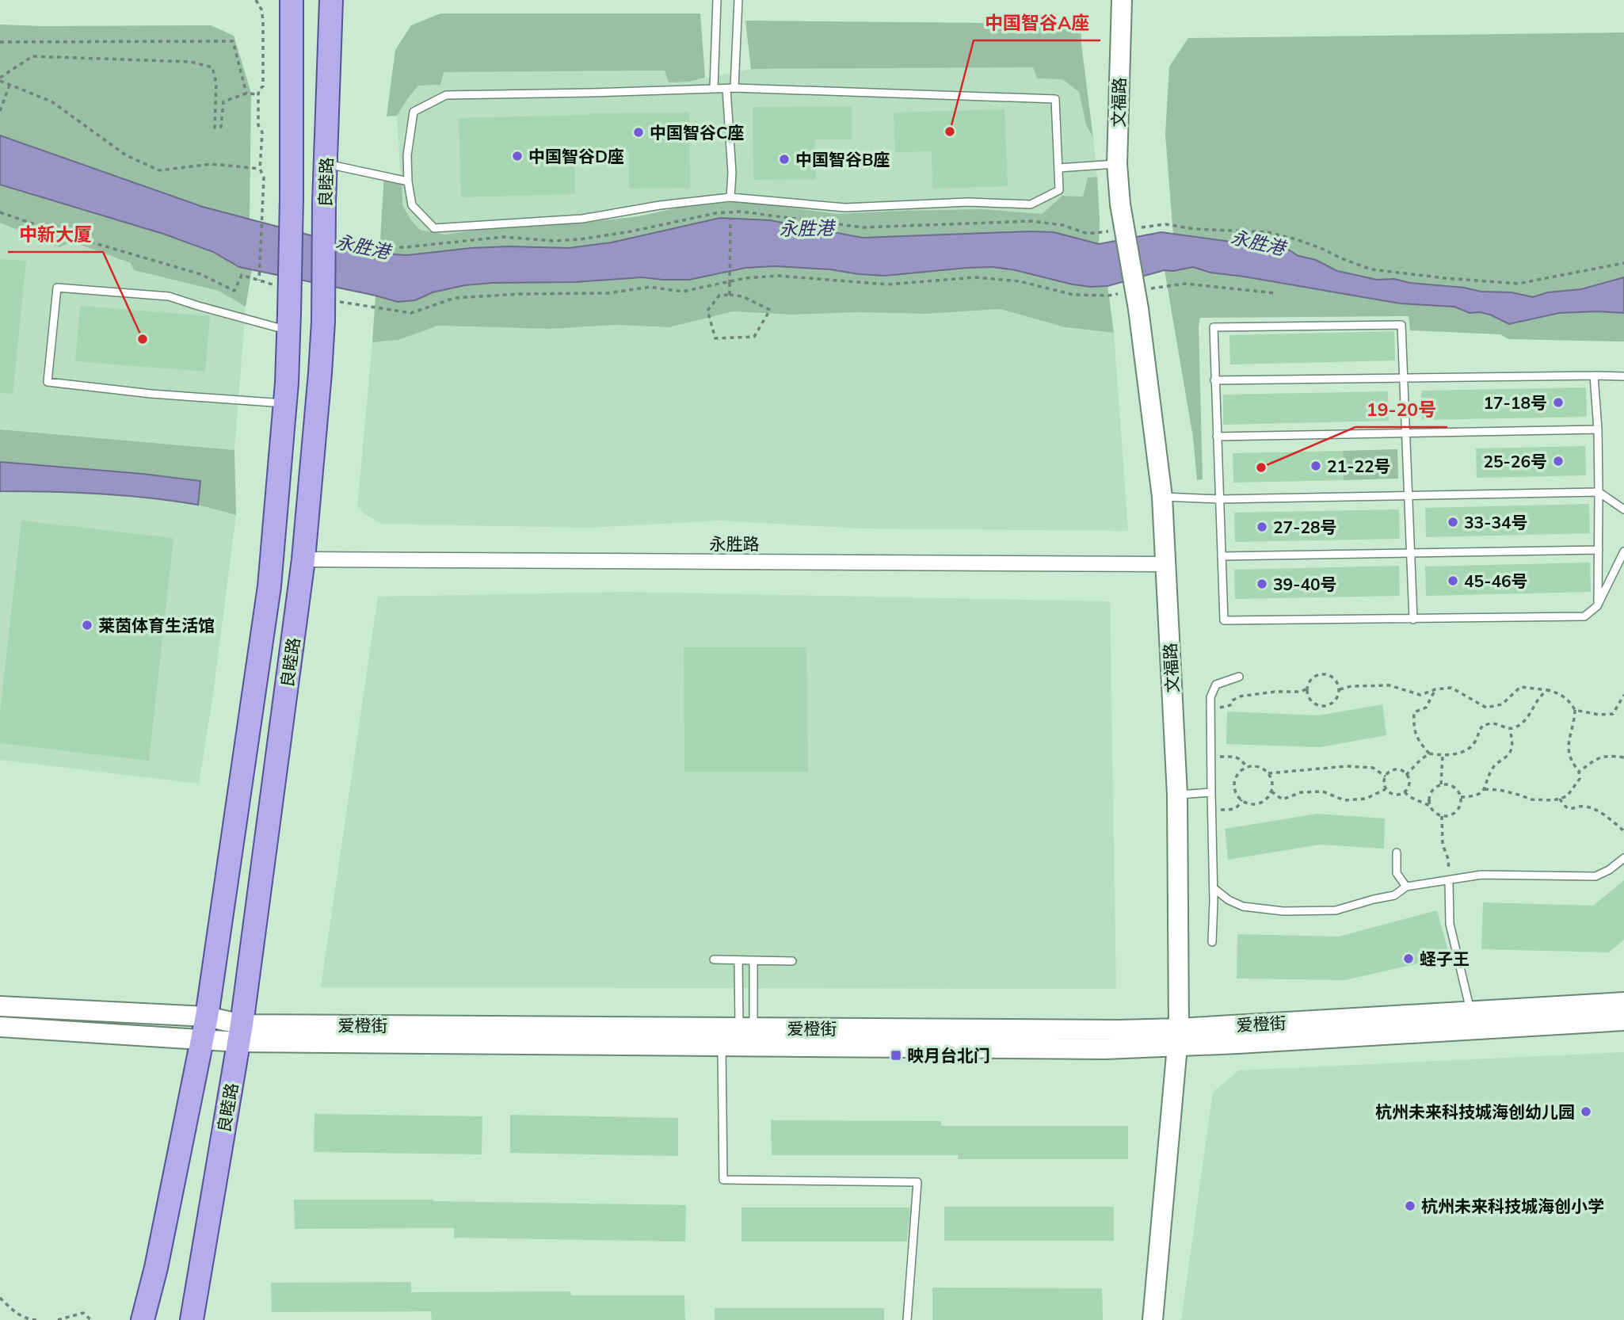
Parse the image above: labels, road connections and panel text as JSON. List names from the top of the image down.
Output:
{
  "streets": {
    "main road": ["良睦路"],
    "street": ["文福路", "永胜路", "爱橙街"]
  },
  "crossings": [
    ["文福路", "永胜路"],
    ["文福路", "爱橙街"],
    ["良睦路", "永胜路"],
    ["良睦路", "爱橙街"]
  ],
  "water": ["永胜港"],
  "places": {
    "other": [
      "中国智谷A座",
      "中国智谷C座",
      "中国智谷D座",
      "中国智谷B座",
      "中新大厦",
      "17-18号",
      "25-26号",
      "21-22号",
      "19-20号",
      "33-34号",
      "27-28号",
      "45-46号",
      "39-40号",
      "莱茵体育生活馆",
      "蛏子王",
      "杭州未来科技城海创幼儿园",
      "杭州未来科技城海创小学"
    ],
    "transit": ["映月台北门"]
  }
}
